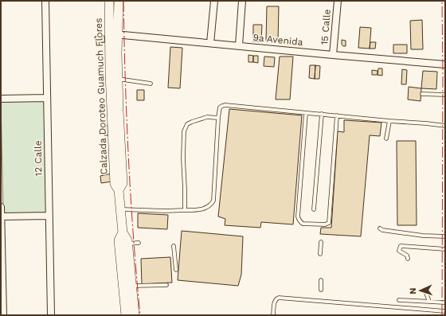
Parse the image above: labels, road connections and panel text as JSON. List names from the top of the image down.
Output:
{
  "streets": {
    "main road": ["Calzada Doroteo Guamuch Flores"],
    "street": ["15 Calle", "9a Avenida", "12 Calle"]
  },
  "crossings": [
    ["15 Calle", "9a Avenida"],
    ["9a Avenida", "Calzada Doroteo Guamuch Flores"]
  ],
  "north": "left"
}
